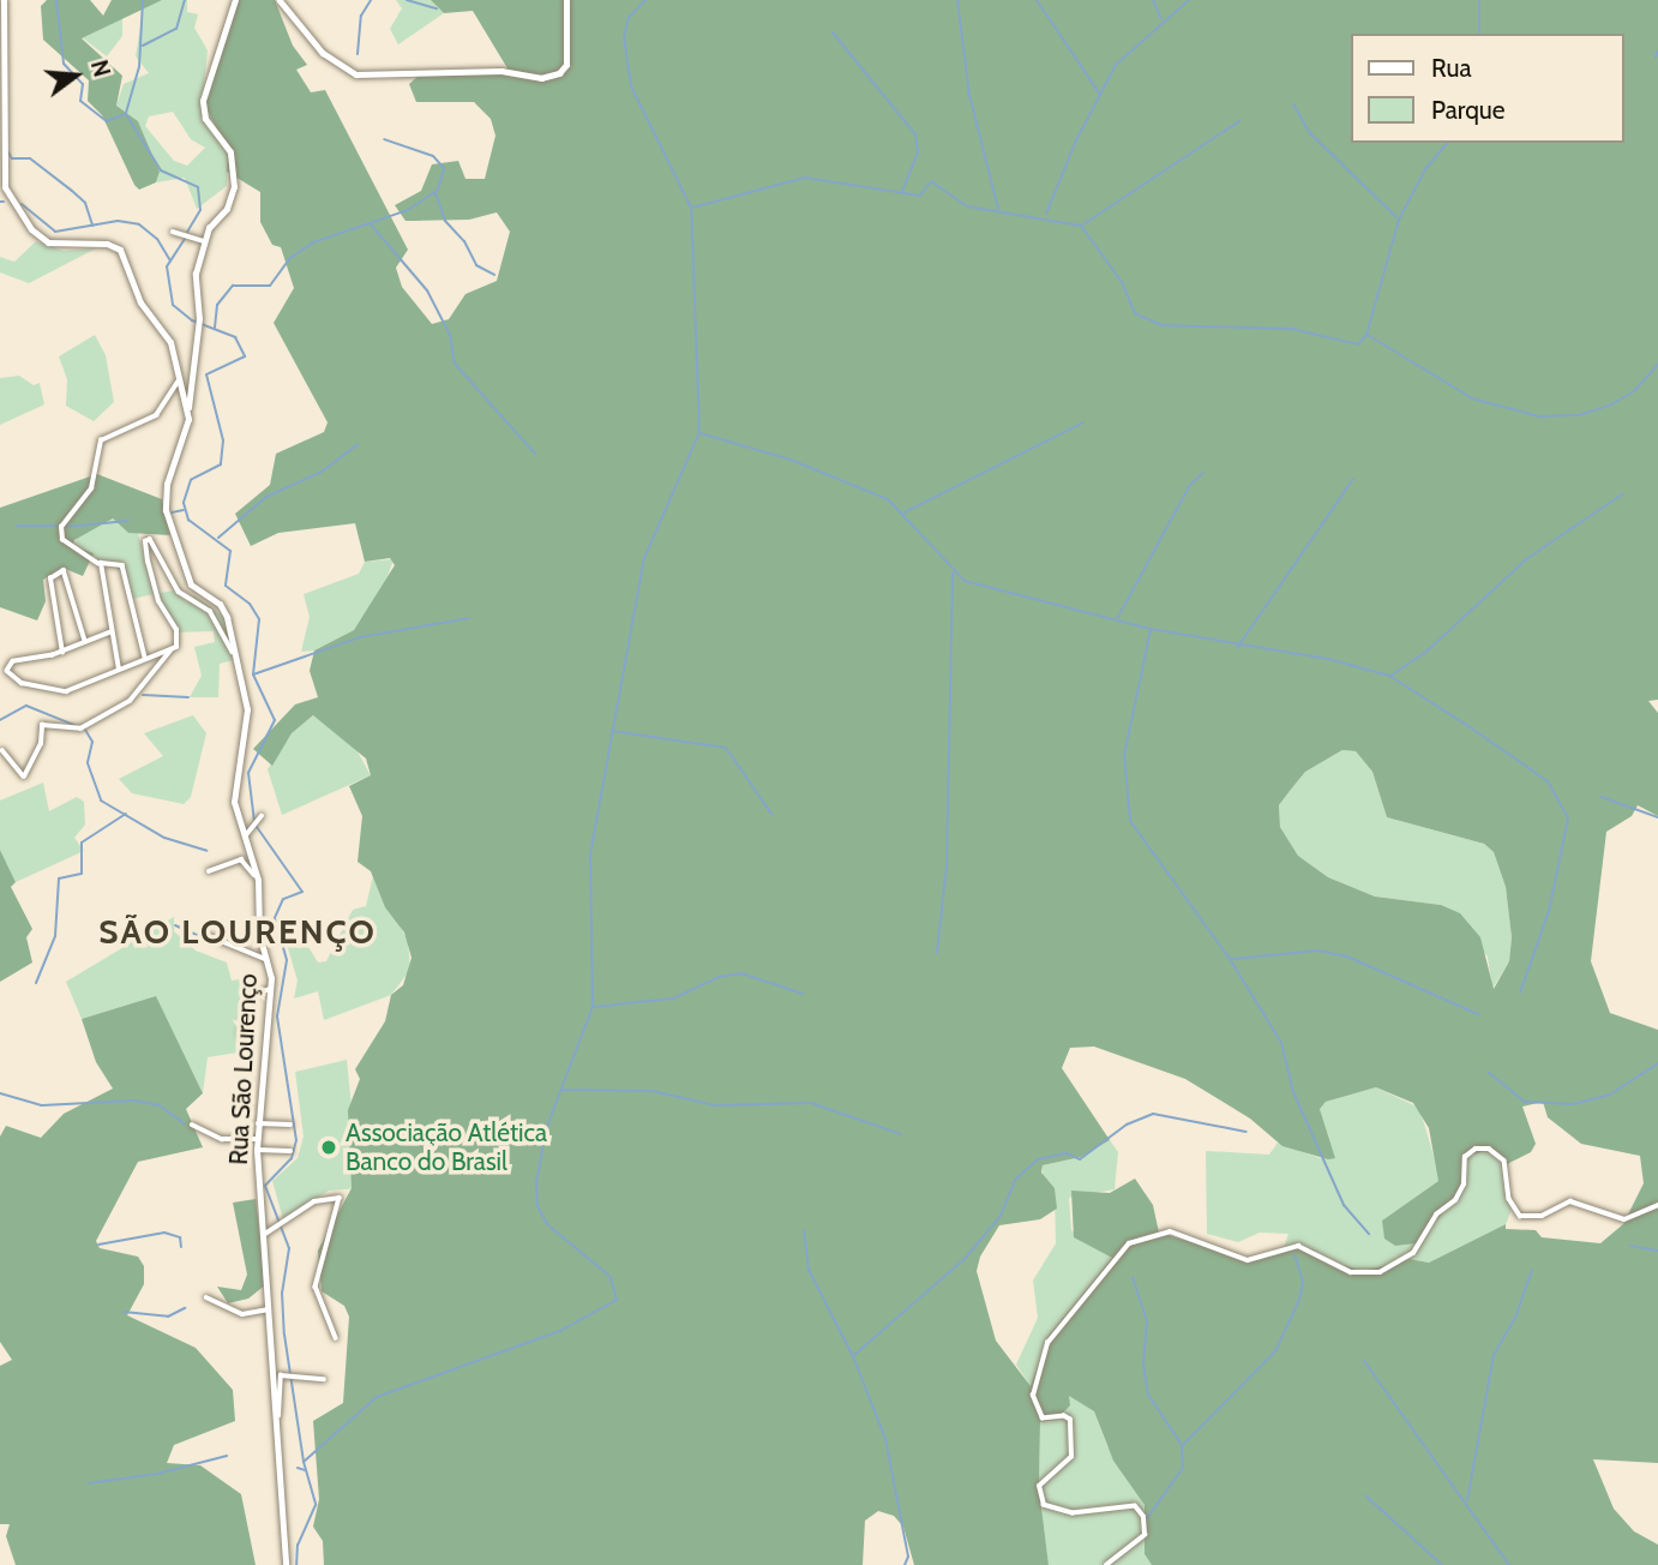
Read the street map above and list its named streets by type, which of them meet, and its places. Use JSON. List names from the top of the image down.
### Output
{
  "streets": {
    "main road": ["Rua São Lourenço"]
  },
  "districts": ["SÃO LOURENÇO"],
  "places": ["Associação Atlética Banco do Brasil"],
  "legend": ["Rua", "Parque"],
  "north": "right"
}
